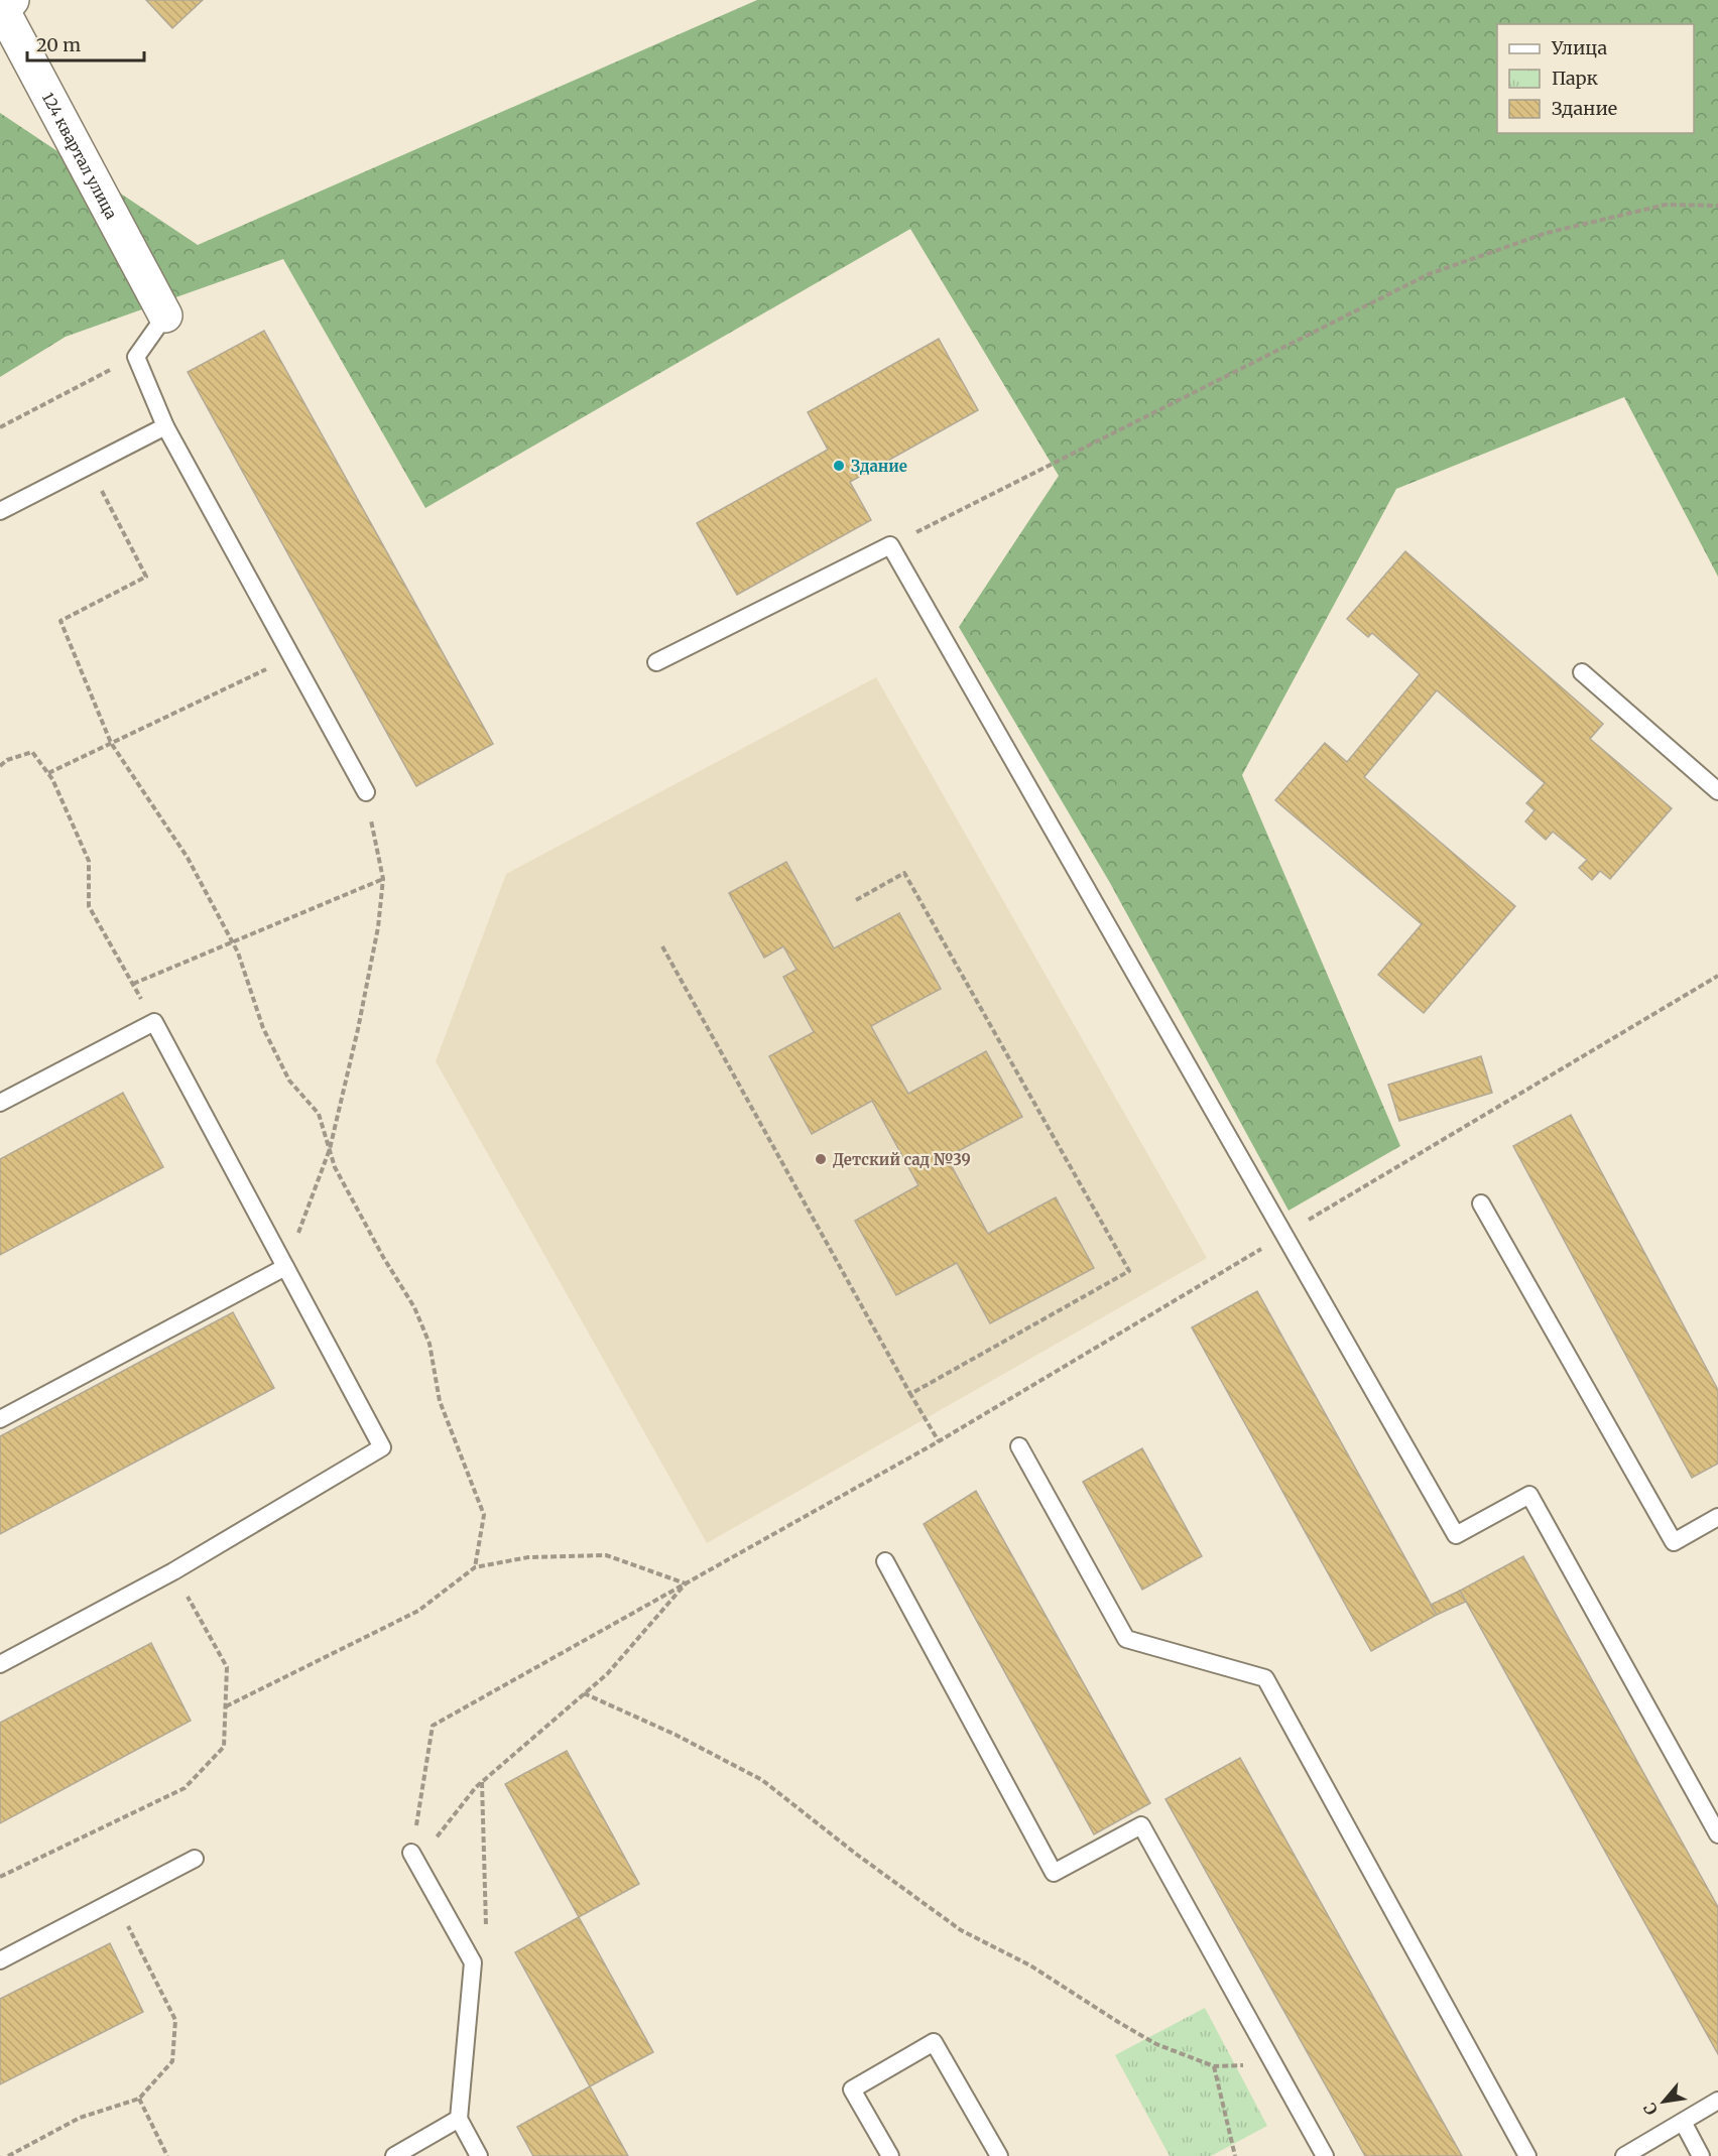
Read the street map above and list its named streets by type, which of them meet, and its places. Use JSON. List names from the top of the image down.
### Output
{
  "streets": {
    "street": ["124 квартал улица"]
  },
  "places": ["Здание", "Детский сад №39"],
  "legend": ["Улица", "Парк", "Здание"],
  "scale_bar": "20 m",
  "north": "bottom left"
}
